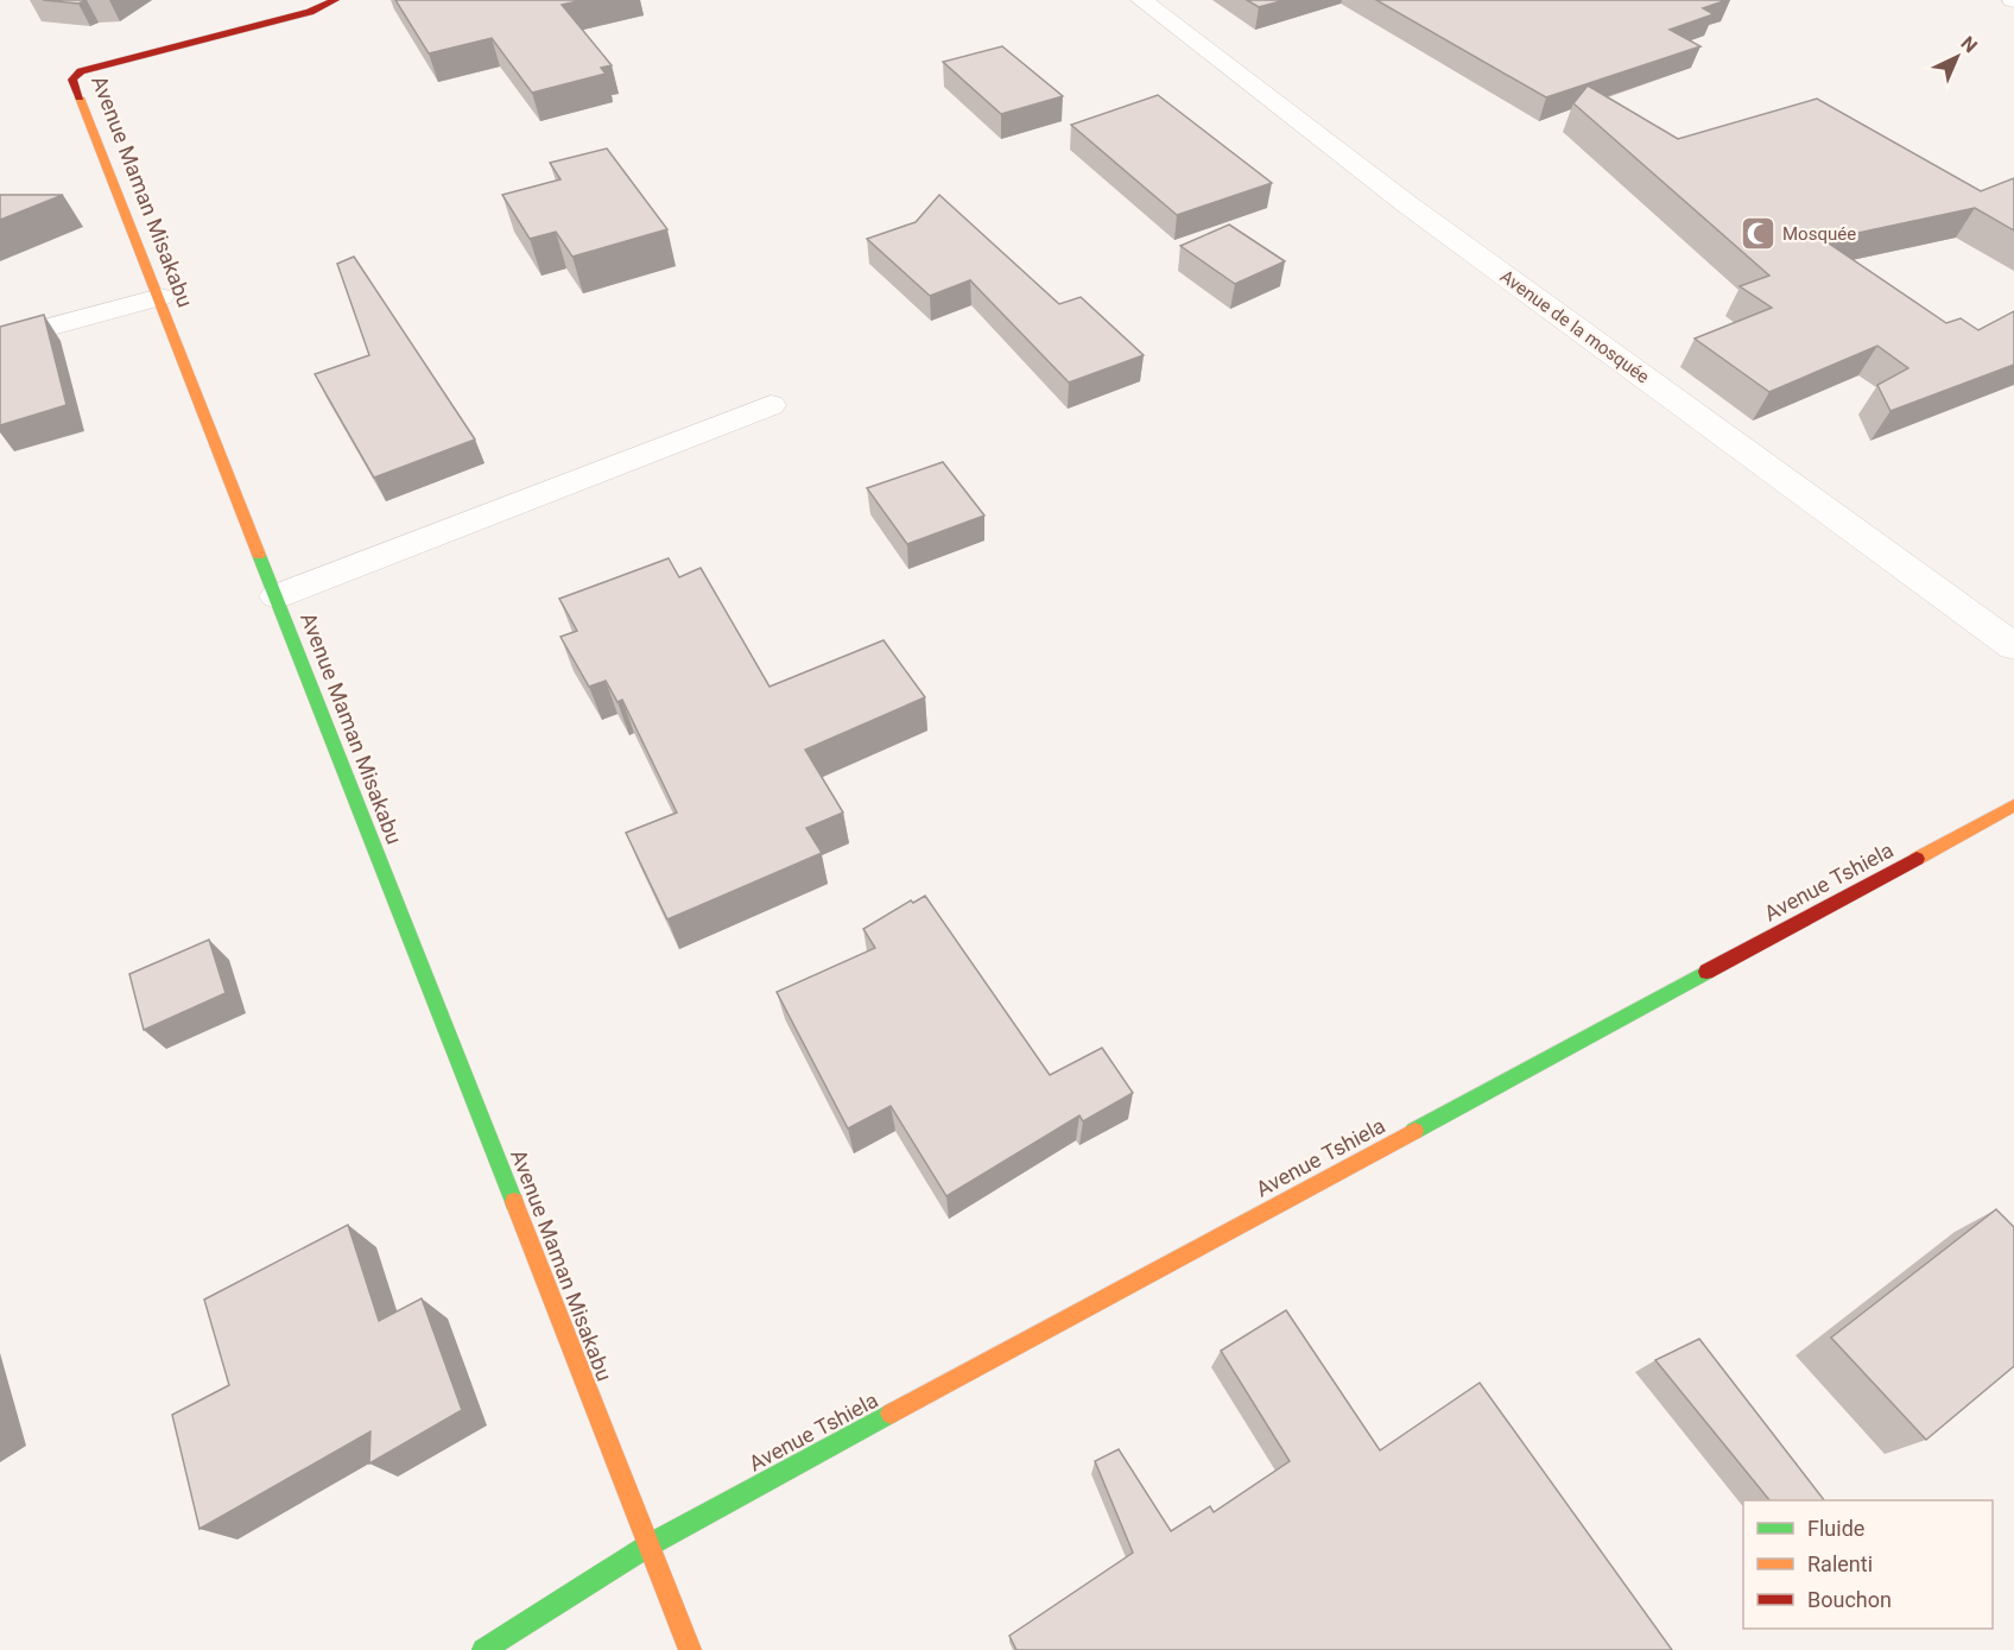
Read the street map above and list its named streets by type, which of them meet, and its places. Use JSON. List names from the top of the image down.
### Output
{
  "streets": {
    "street": ["Avenue Maman Misakabu", "Avenue de la mosquée", "Avenue Tshiela"]
  },
  "crossings": [
    ["Avenue Maman Misakabu", "Avenue Tshiela"]
  ],
  "places": {
    "mosque": ["Mosquée"]
  },
  "legend": ["Fluide", "Ralenti", "Bouchon"],
  "north": "top right"
}
